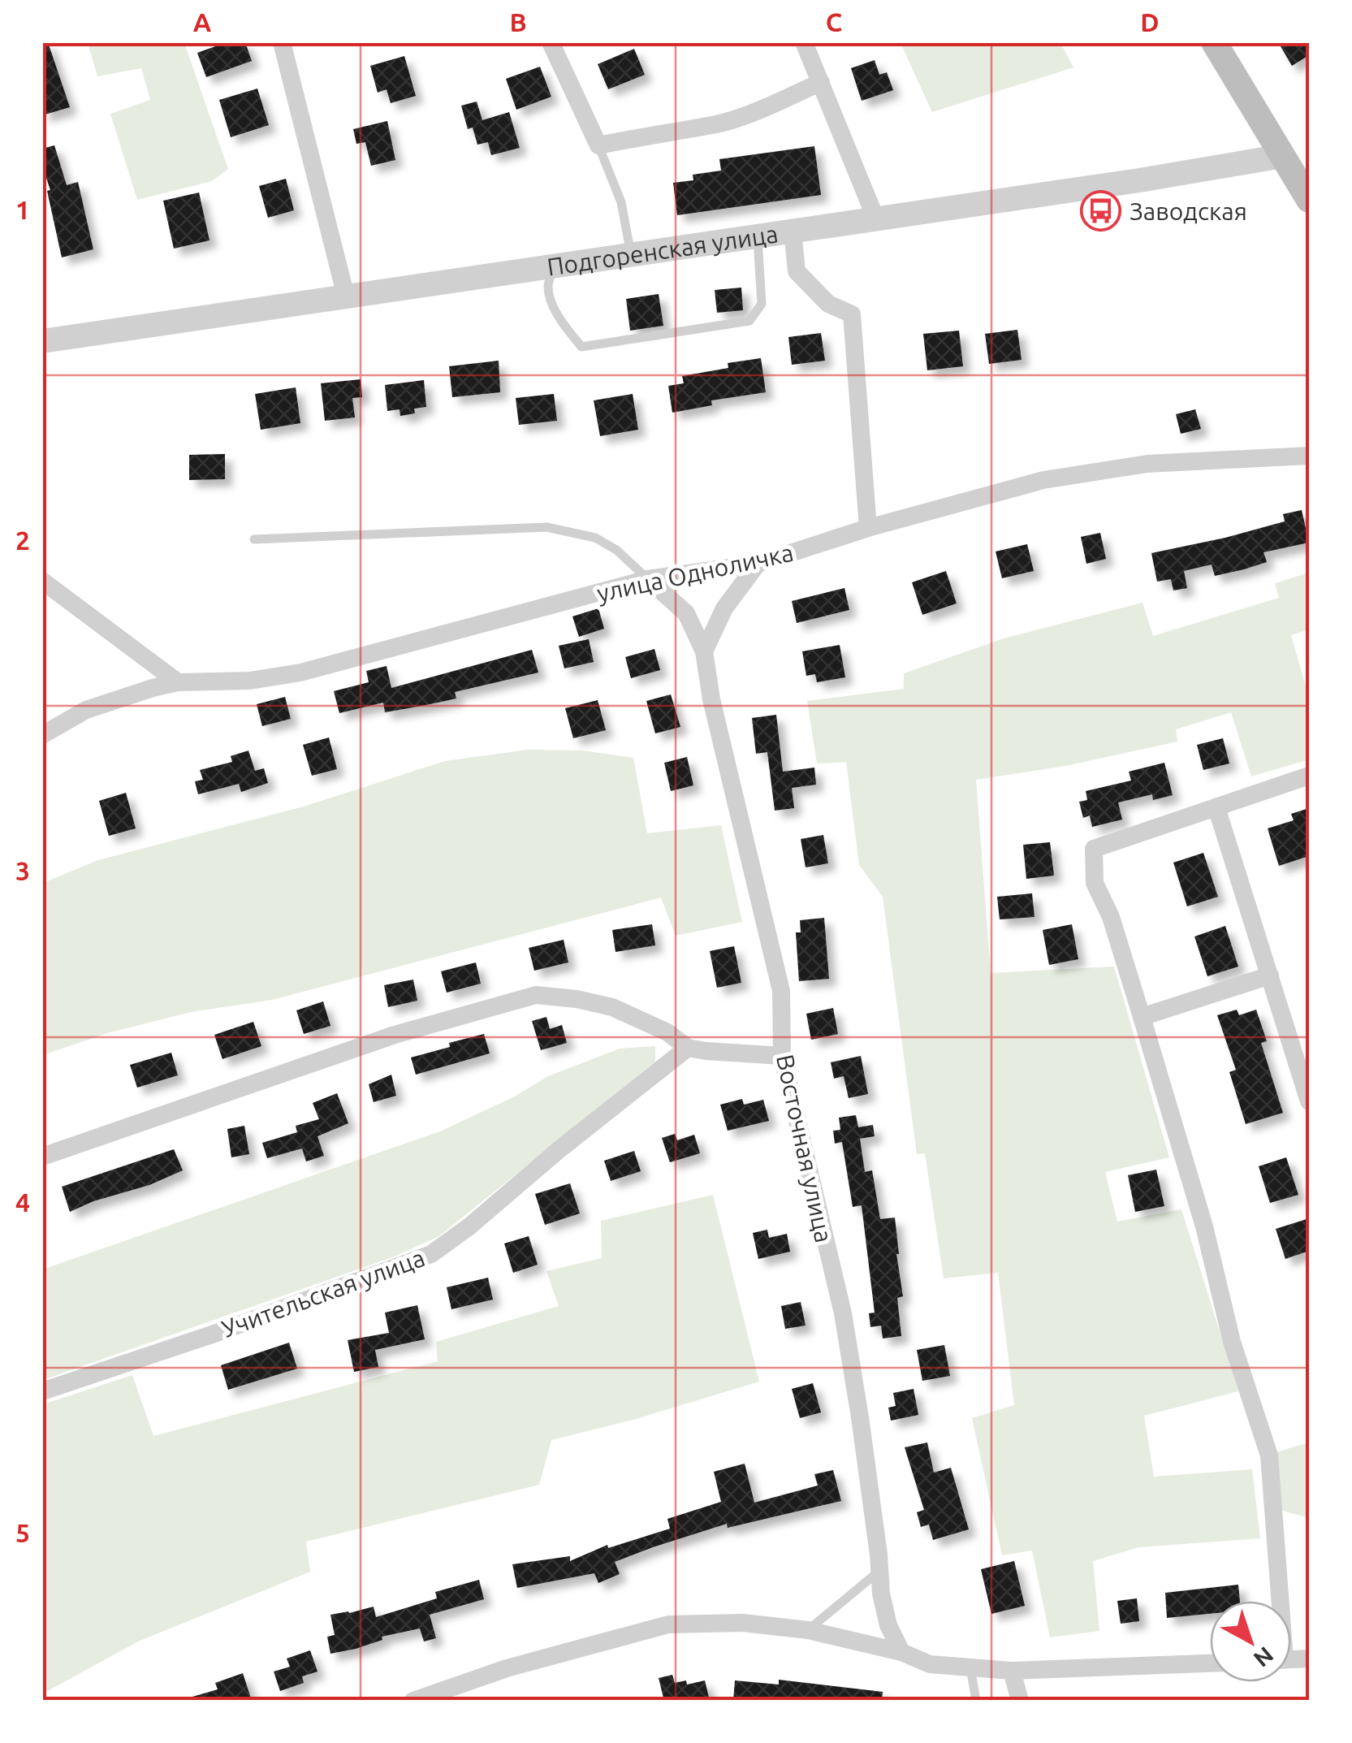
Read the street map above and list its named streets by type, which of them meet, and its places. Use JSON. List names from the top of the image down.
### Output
{
  "streets": {
    "street": [
      "Подгоренская улица",
      "улица Одноличка",
      "Восточная улица",
      "Учительская улица"
    ]
  },
  "crossings": [
    ["улица Одноличка", "Восточная улица"]
  ],
  "places": {
    "bus stop": ["Заводская"]
  },
  "north": "bottom right",
  "grid": {
    "columns": [
      "A",
      "B",
      "C",
      "D"
    ],
    "rows": [
      "1",
      "2",
      "3",
      "4",
      "5"
    ]
  }
}
